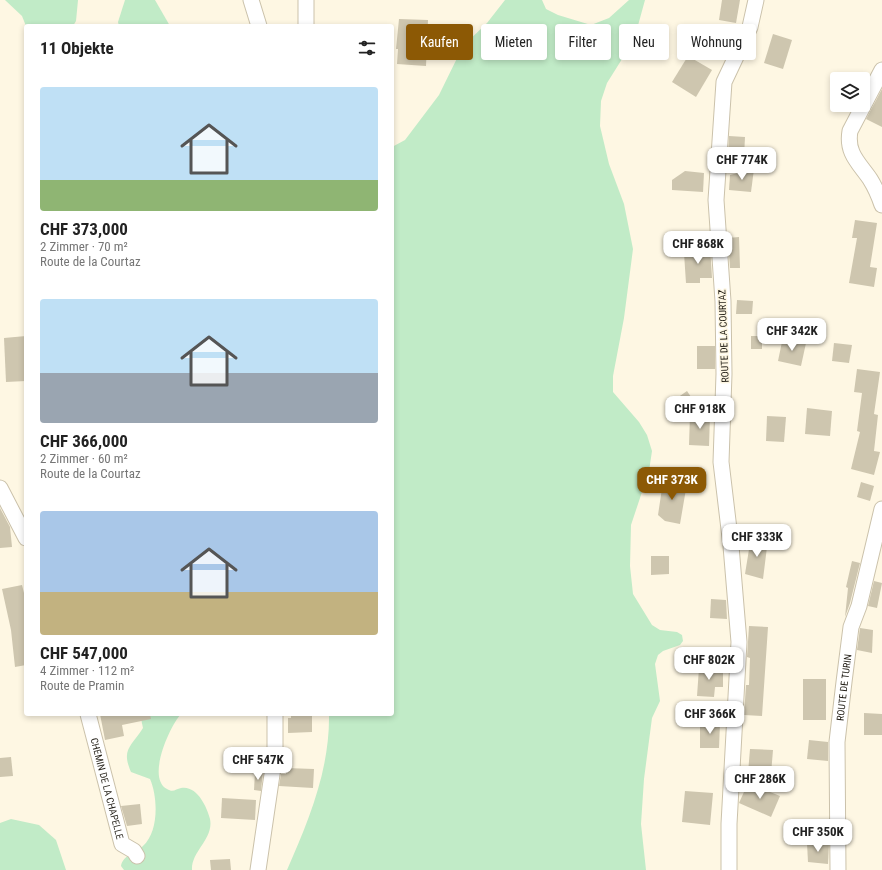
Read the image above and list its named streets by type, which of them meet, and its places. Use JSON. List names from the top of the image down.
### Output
{
  "streets": {
    "street": ["ROUTE DE LA COURTAZ", "ROUTE DE TURIN", "CHEMIN DE LA CHAPELLE"]
  },
  "page": {
    "chip": [
      "Kaufen",
      "Mieten",
      "Filter",
      "Neu",
      "Wohnung"
    ],
    "heading": "11 Objekte",
    "list": [
      {
        "name": "CHF 373,000",
        "note": "2 Zimmer · 70 m² · Route de la Courtaz"
      },
      {
        "name": "CHF 366,000",
        "note": "2 Zimmer · 60 m² · Route de la Courtaz"
      },
      {
        "name": "CHF 547,000",
        "note": "4 Zimmer · 112 m² · Route de Pramin"
      }
    ],
    "price": [
      "CHF 774K",
      "CHF 868K",
      "CHF 342K",
      "CHF 918K",
      "CHF 373K",
      "CHF 333K",
      "CHF 802K",
      "CHF 366K",
      "CHF 547K",
      "CHF 286K",
      "CHF 350K"
    ]
  }
}
